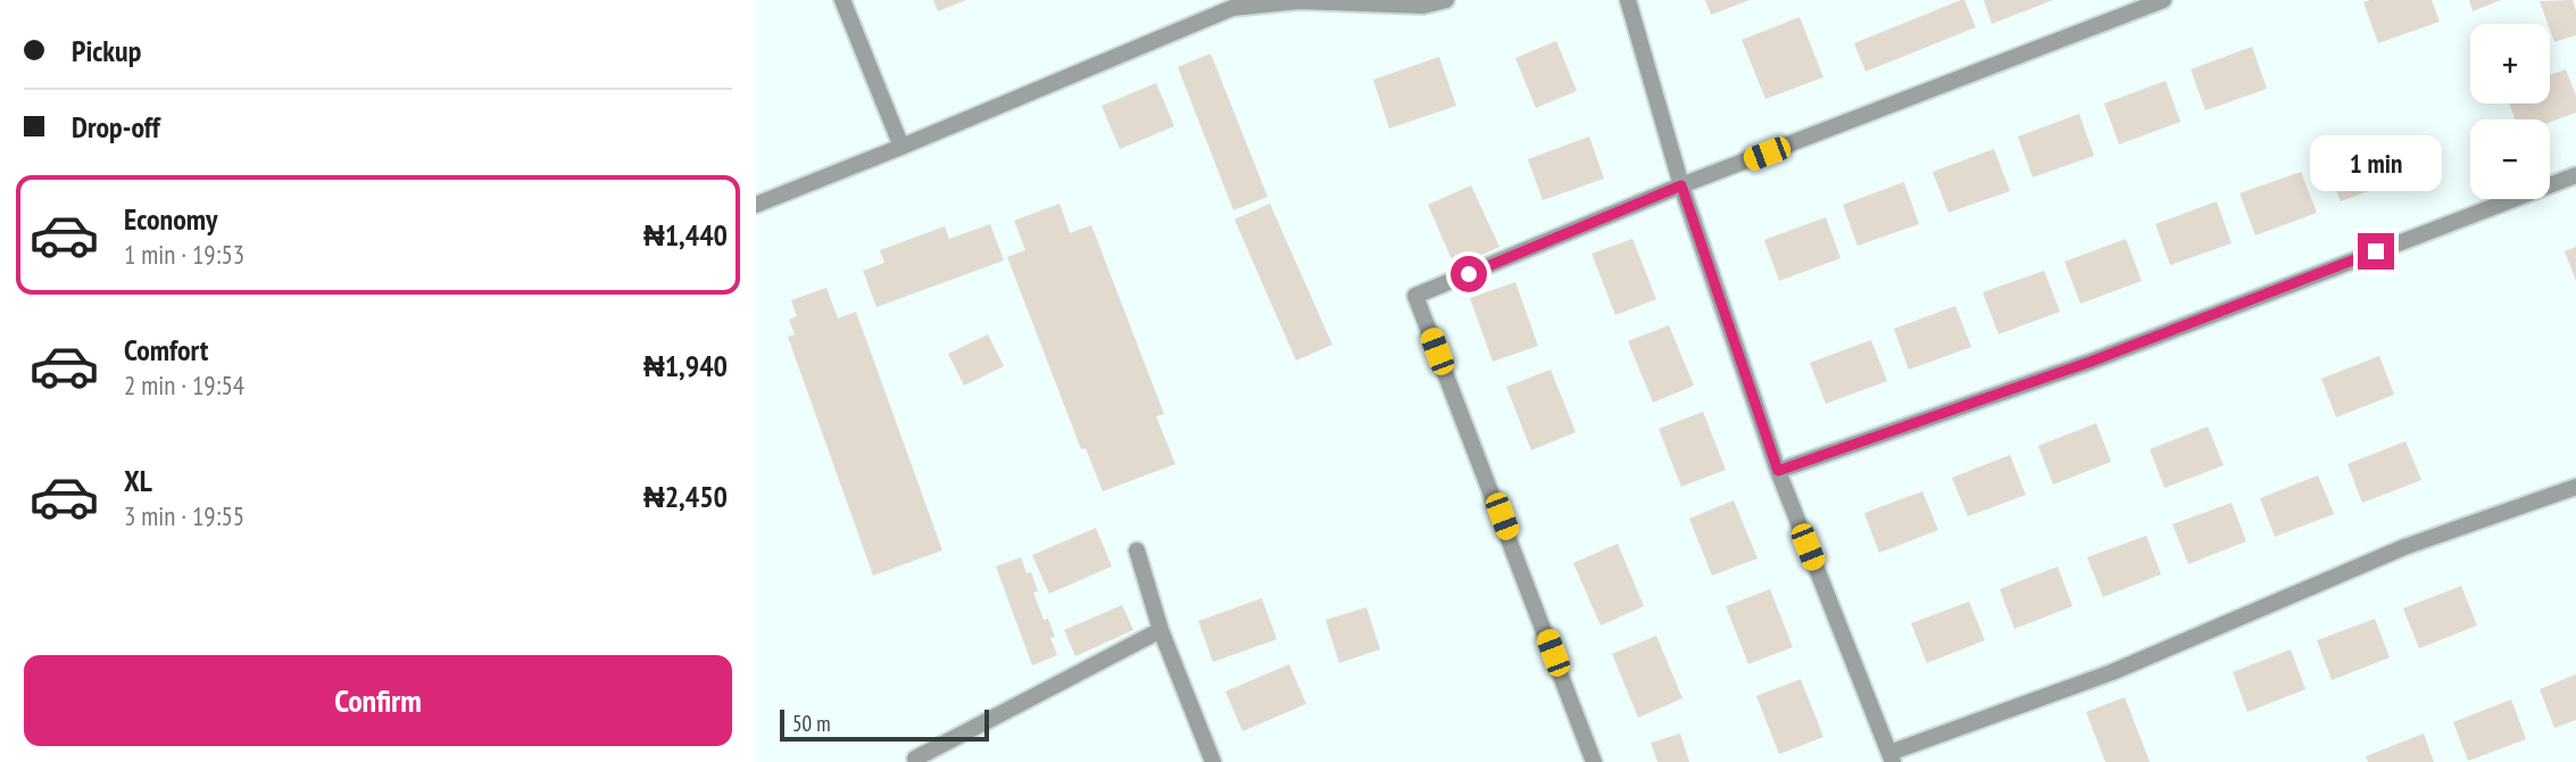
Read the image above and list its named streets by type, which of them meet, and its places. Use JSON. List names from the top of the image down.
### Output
{
  "scale_bar": "50 m",
  "page": {
    "banner": ["Pickup", "Drop-off"],
    "map_buttons": ["+", "−"],
    "bubble": "1 min",
    "list": [
      {
        "name": "Economy",
        "note": "1 min · 19:53",
        "value": "₦1,440"
      },
      {
        "name": "Comfort",
        "note": "2 min · 19:54",
        "value": "₦1,940"
      },
      {
        "name": "XL",
        "note": "3 min · 19:55",
        "value": "₦2,450"
      }
    ],
    "buttons": "Confirm",
    "scale": "50 m"
  }
}
